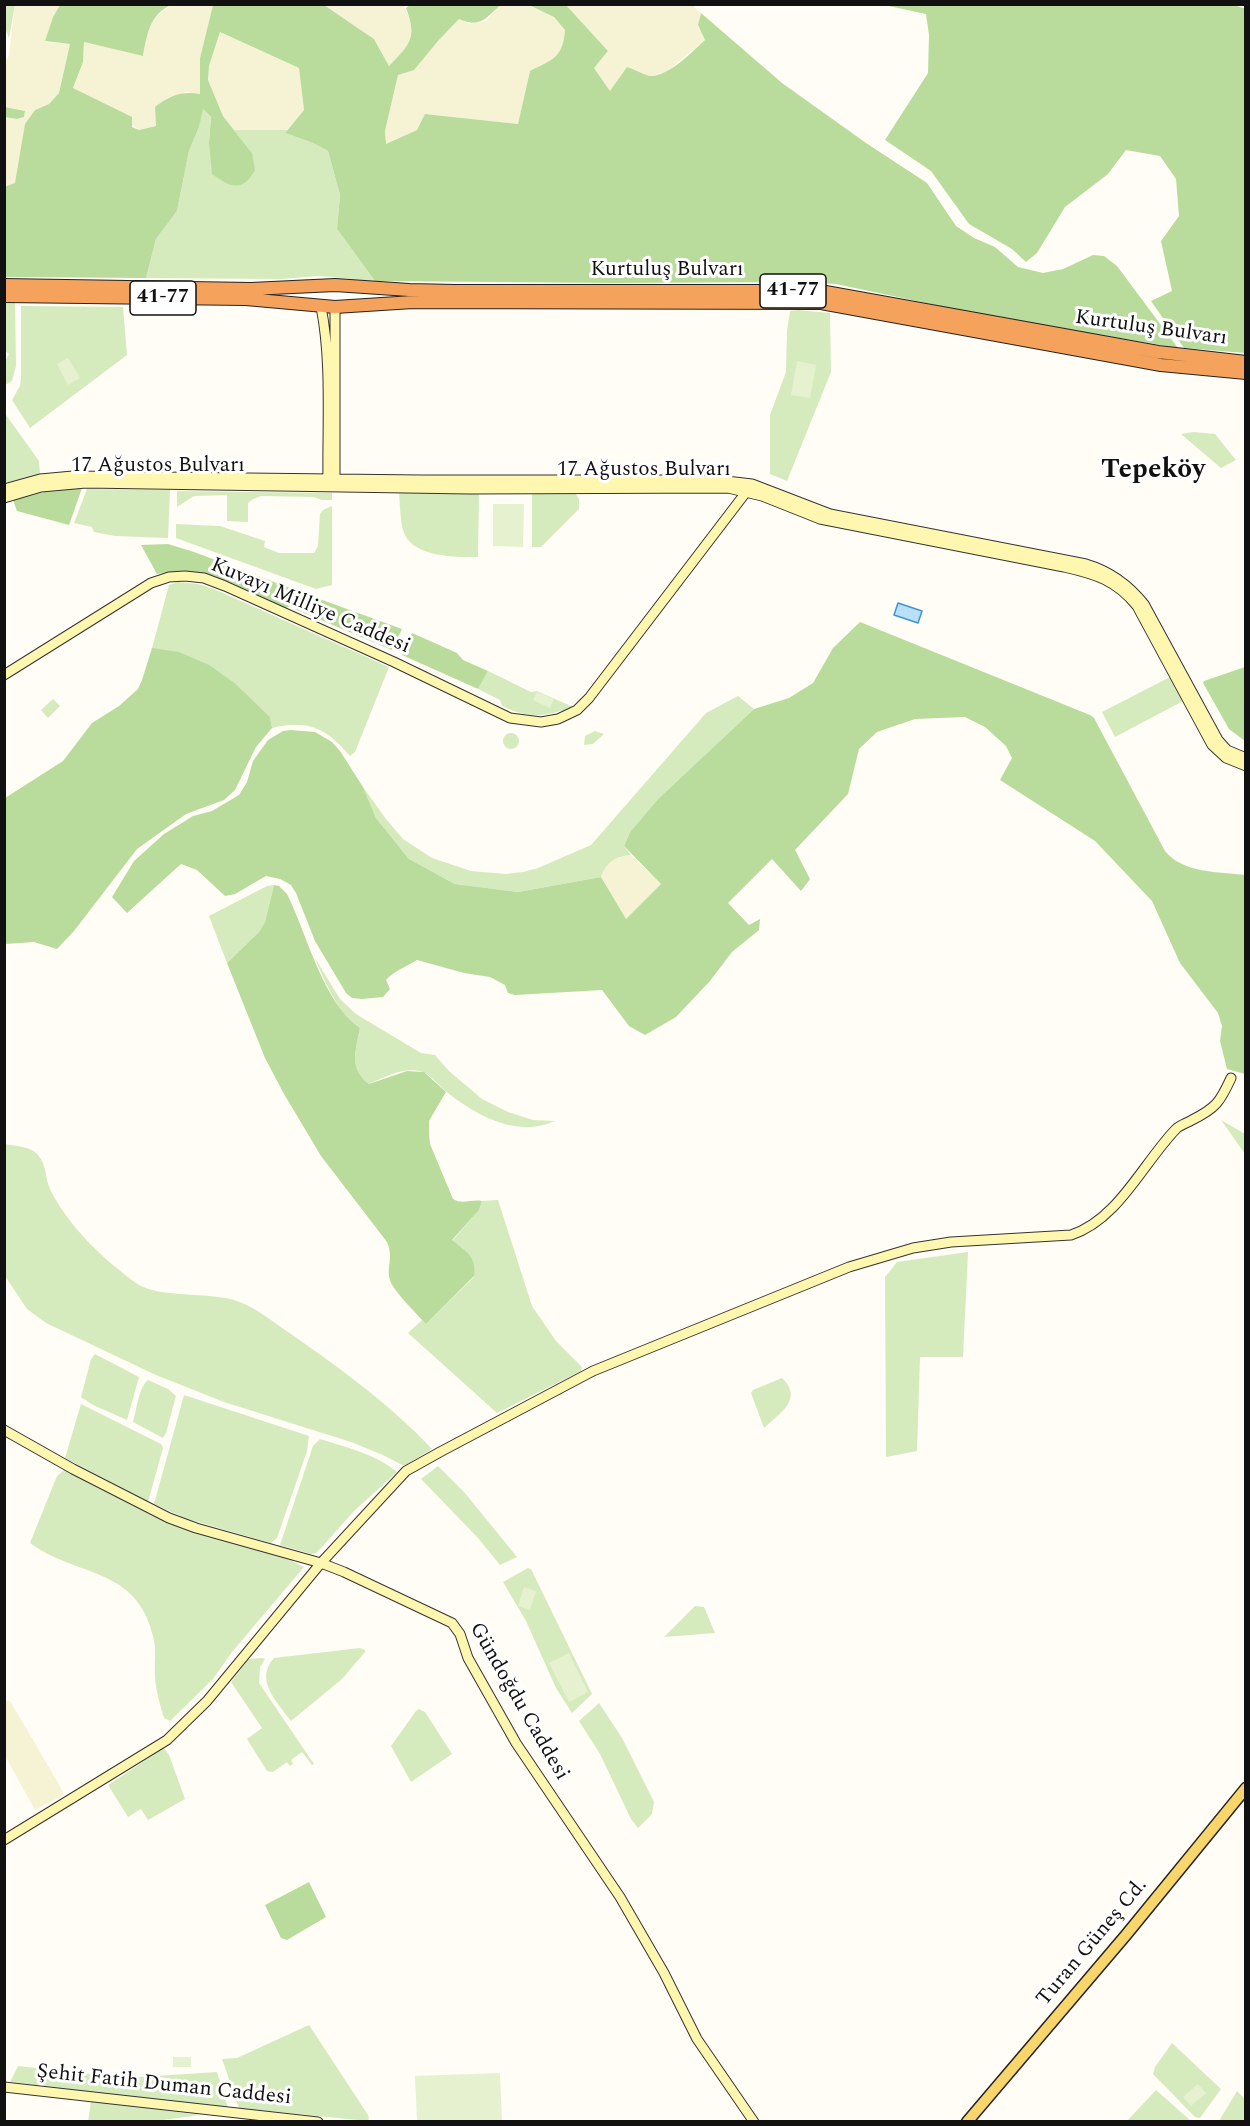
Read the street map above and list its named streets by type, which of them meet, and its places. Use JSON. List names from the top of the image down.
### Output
{
  "streets": {
    "highway": ["Kurtuluş Bulvarı", "41-77"],
    "main road": ["Turan Güneş Cd."],
    "street": [
      "17 Ağustos Bulvarı",
      "Kuvayı Milliye Caddesi",
      "Gündoğdu Caddesi",
      "Şehit Fatih Duman Caddesi"
    ]
  },
  "crossings": [
    ["Kurtuluş Bulvarı", "41-77"],
    ["17 Ağustos Bulvarı", "Kuvayı Milliye Caddesi"]
  ],
  "districts": ["Tepeköy"]
}
